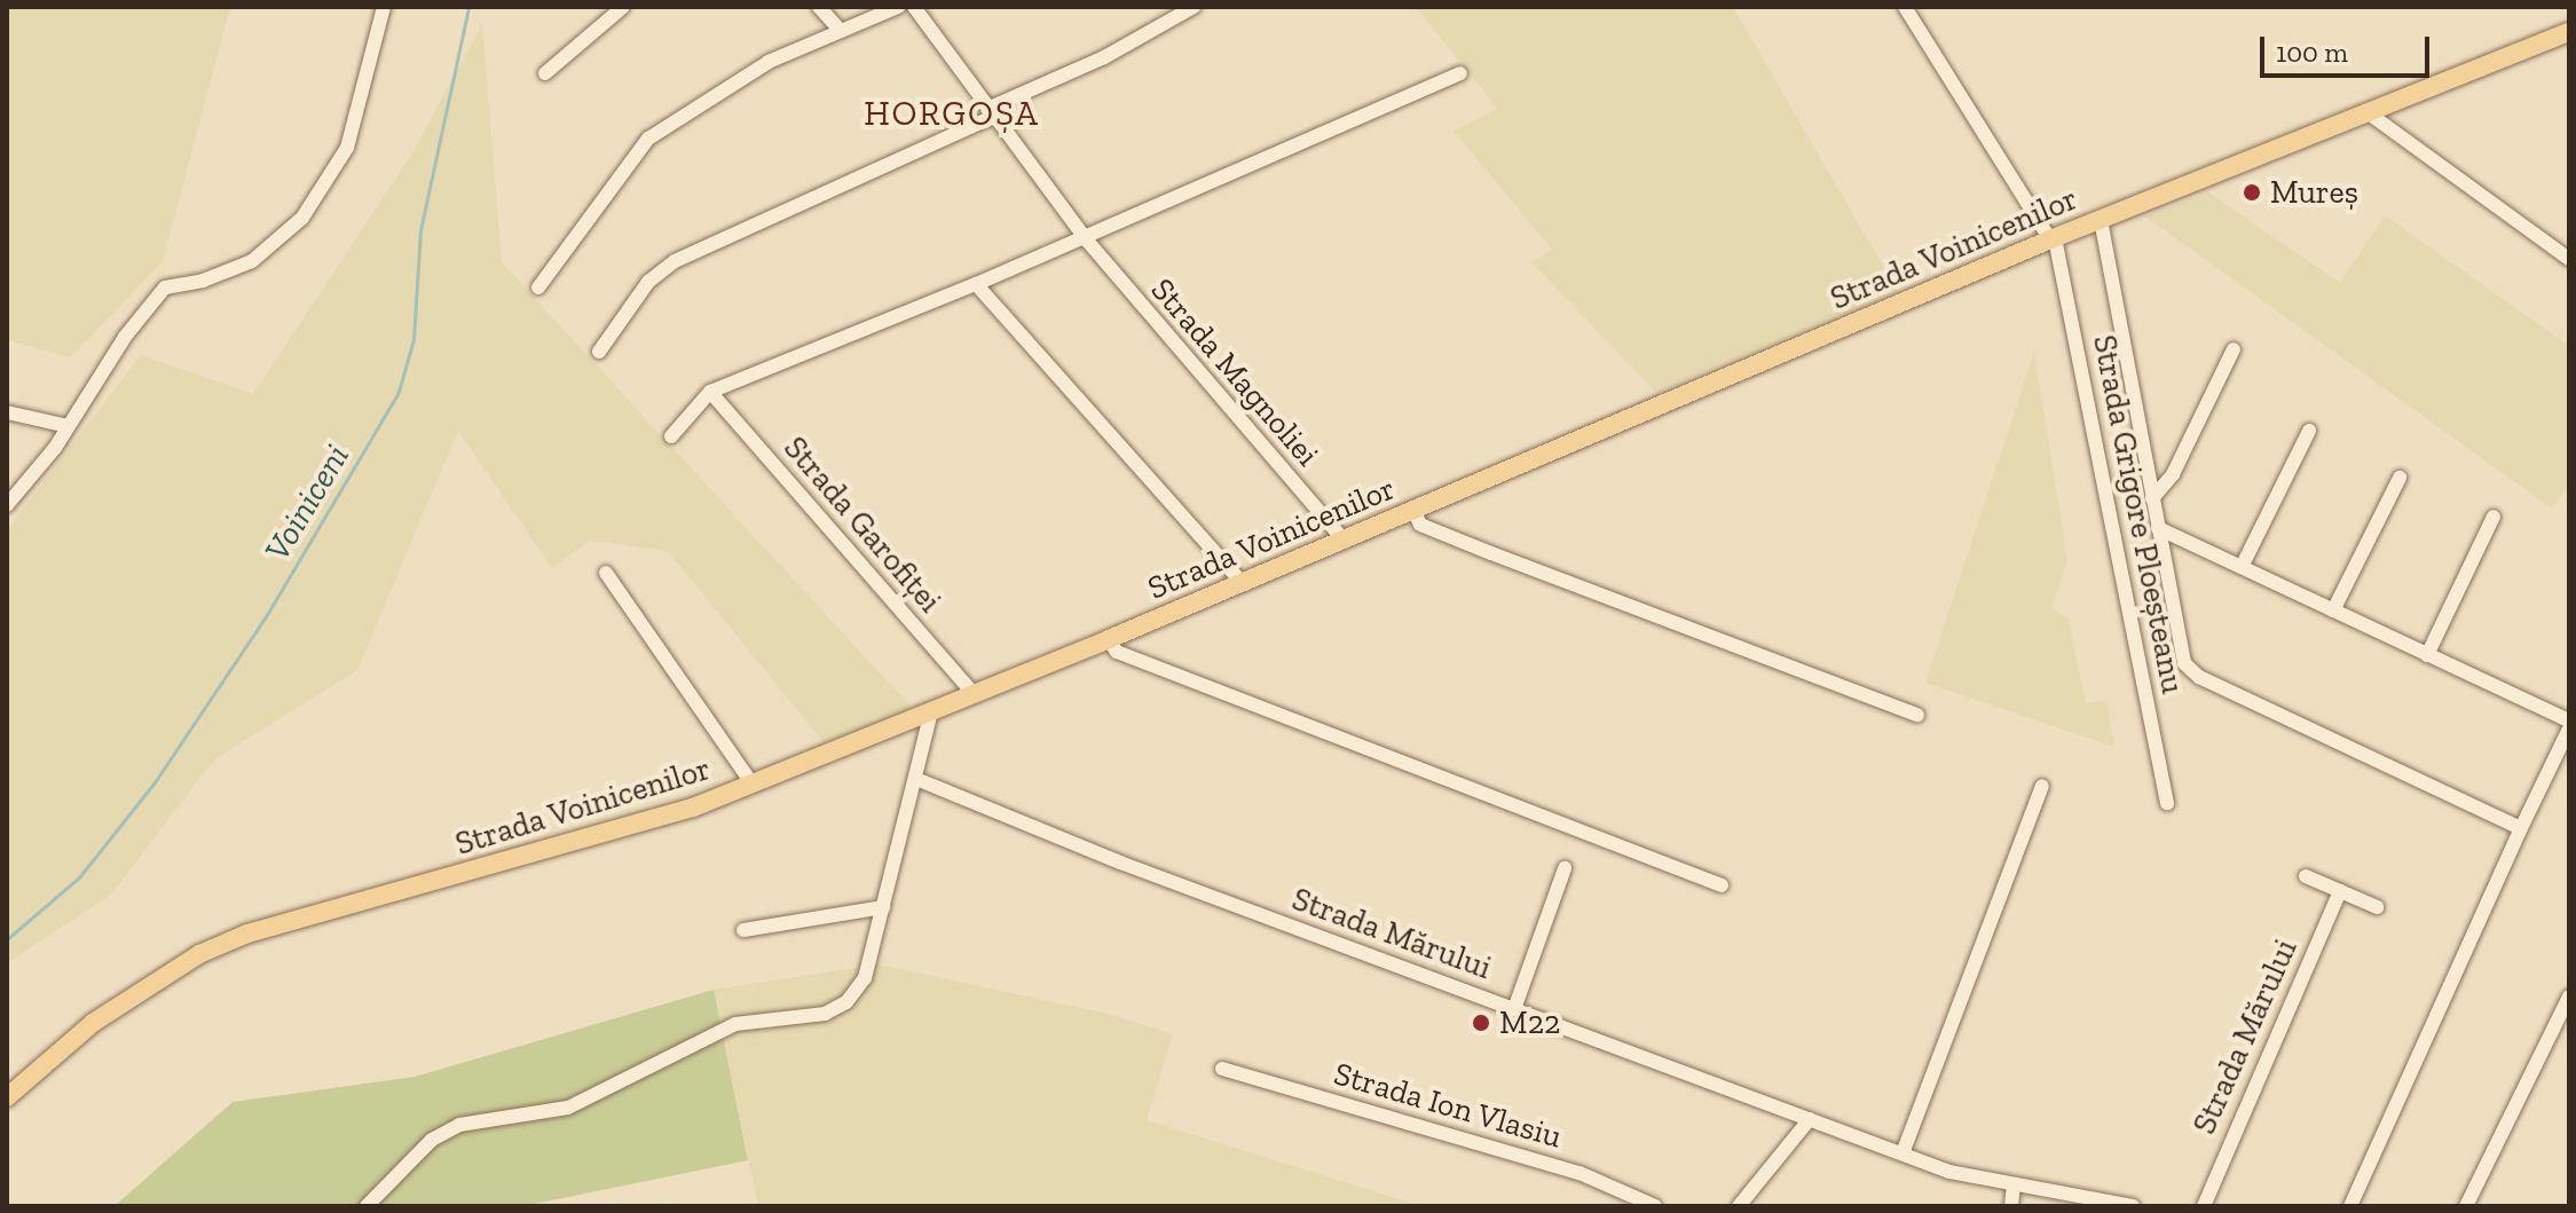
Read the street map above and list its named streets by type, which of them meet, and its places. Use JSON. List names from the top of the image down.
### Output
{
  "streets": {
    "main road": ["Strada Voinicenilor"],
    "street": [
      "Strada Magnoliei",
      "Strada Grigore Ploeșteanu",
      "Strada Garofiței",
      "Strada Mărului",
      "Strada Ion Vlasiu"
    ]
  },
  "crossings": [
    ["Strada Voinicenilor", "Strada Magnoliei"],
    ["Strada Voinicenilor", "Strada Grigore Ploeșteanu"],
    ["Strada Voinicenilor", "Strada Garofiței"]
  ],
  "districts": ["HORGOȘA"],
  "water": ["Voiniceni"],
  "places": ["Mureș", "M22"],
  "scale_bar": "100 m"
}
